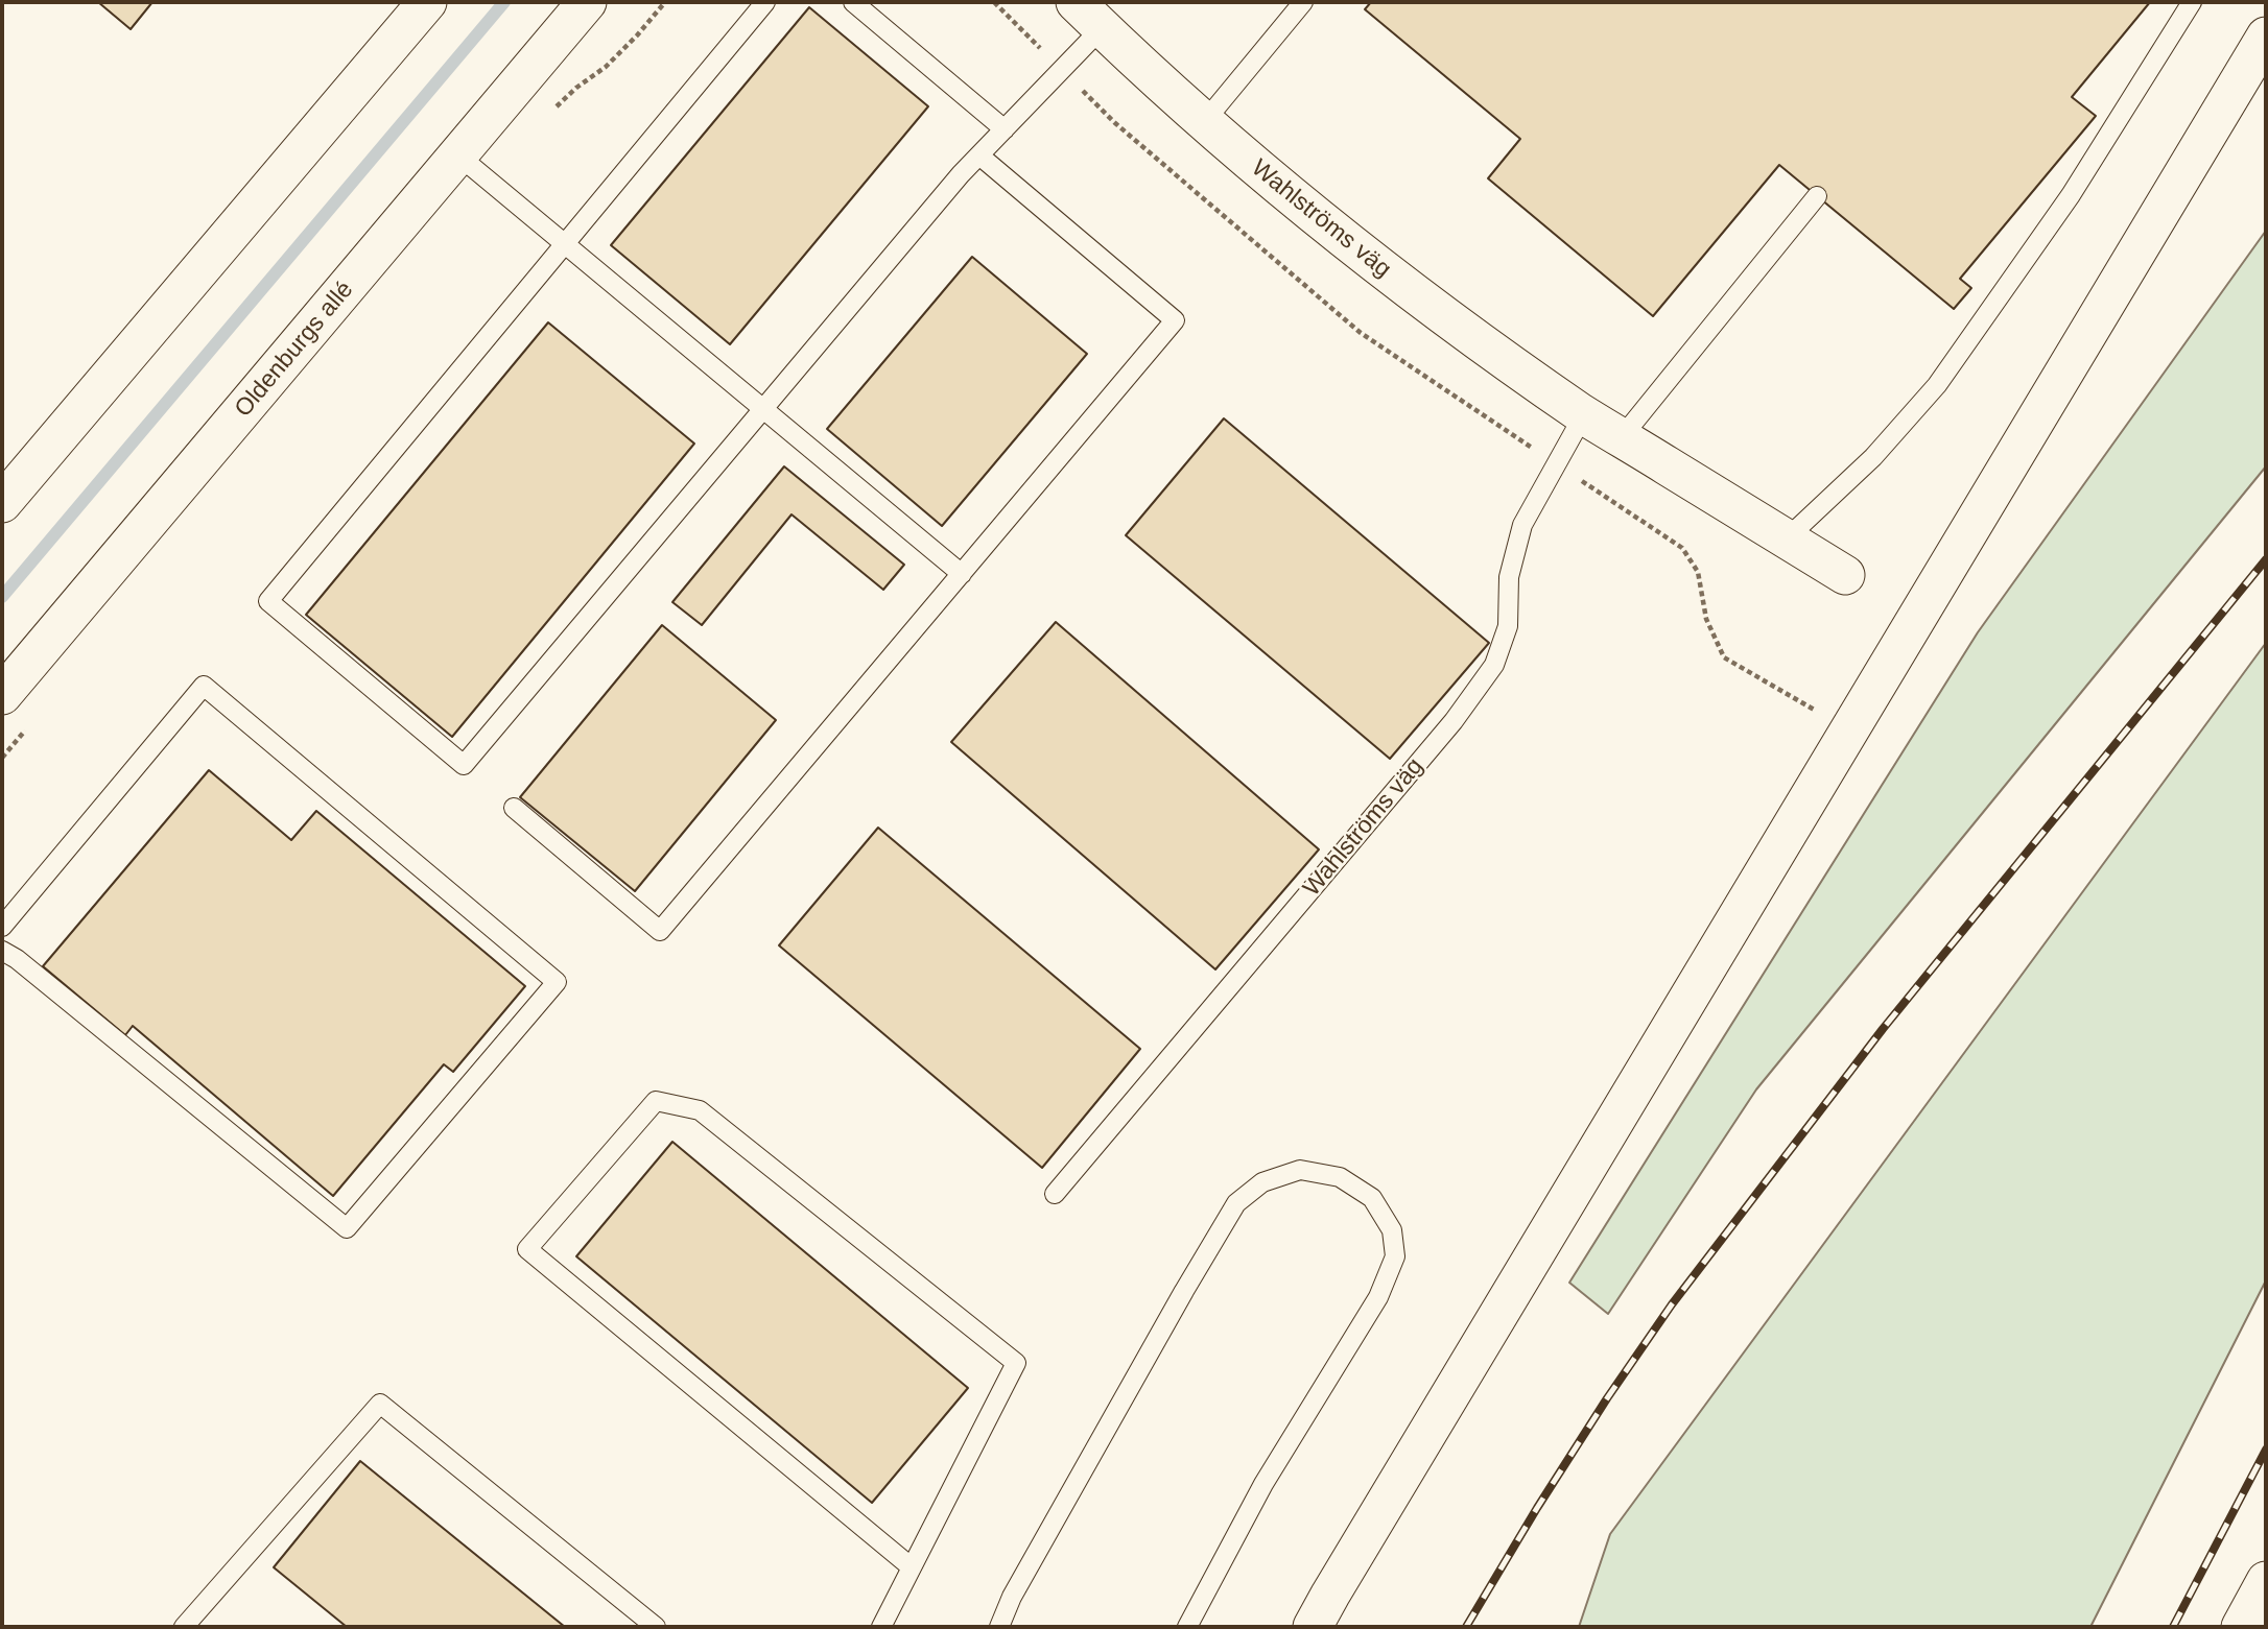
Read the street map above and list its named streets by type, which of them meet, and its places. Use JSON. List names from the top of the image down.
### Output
{
  "streets": {
    "street": ["Wahlströms väg", "Oldenburgs allé"]
  }
}
